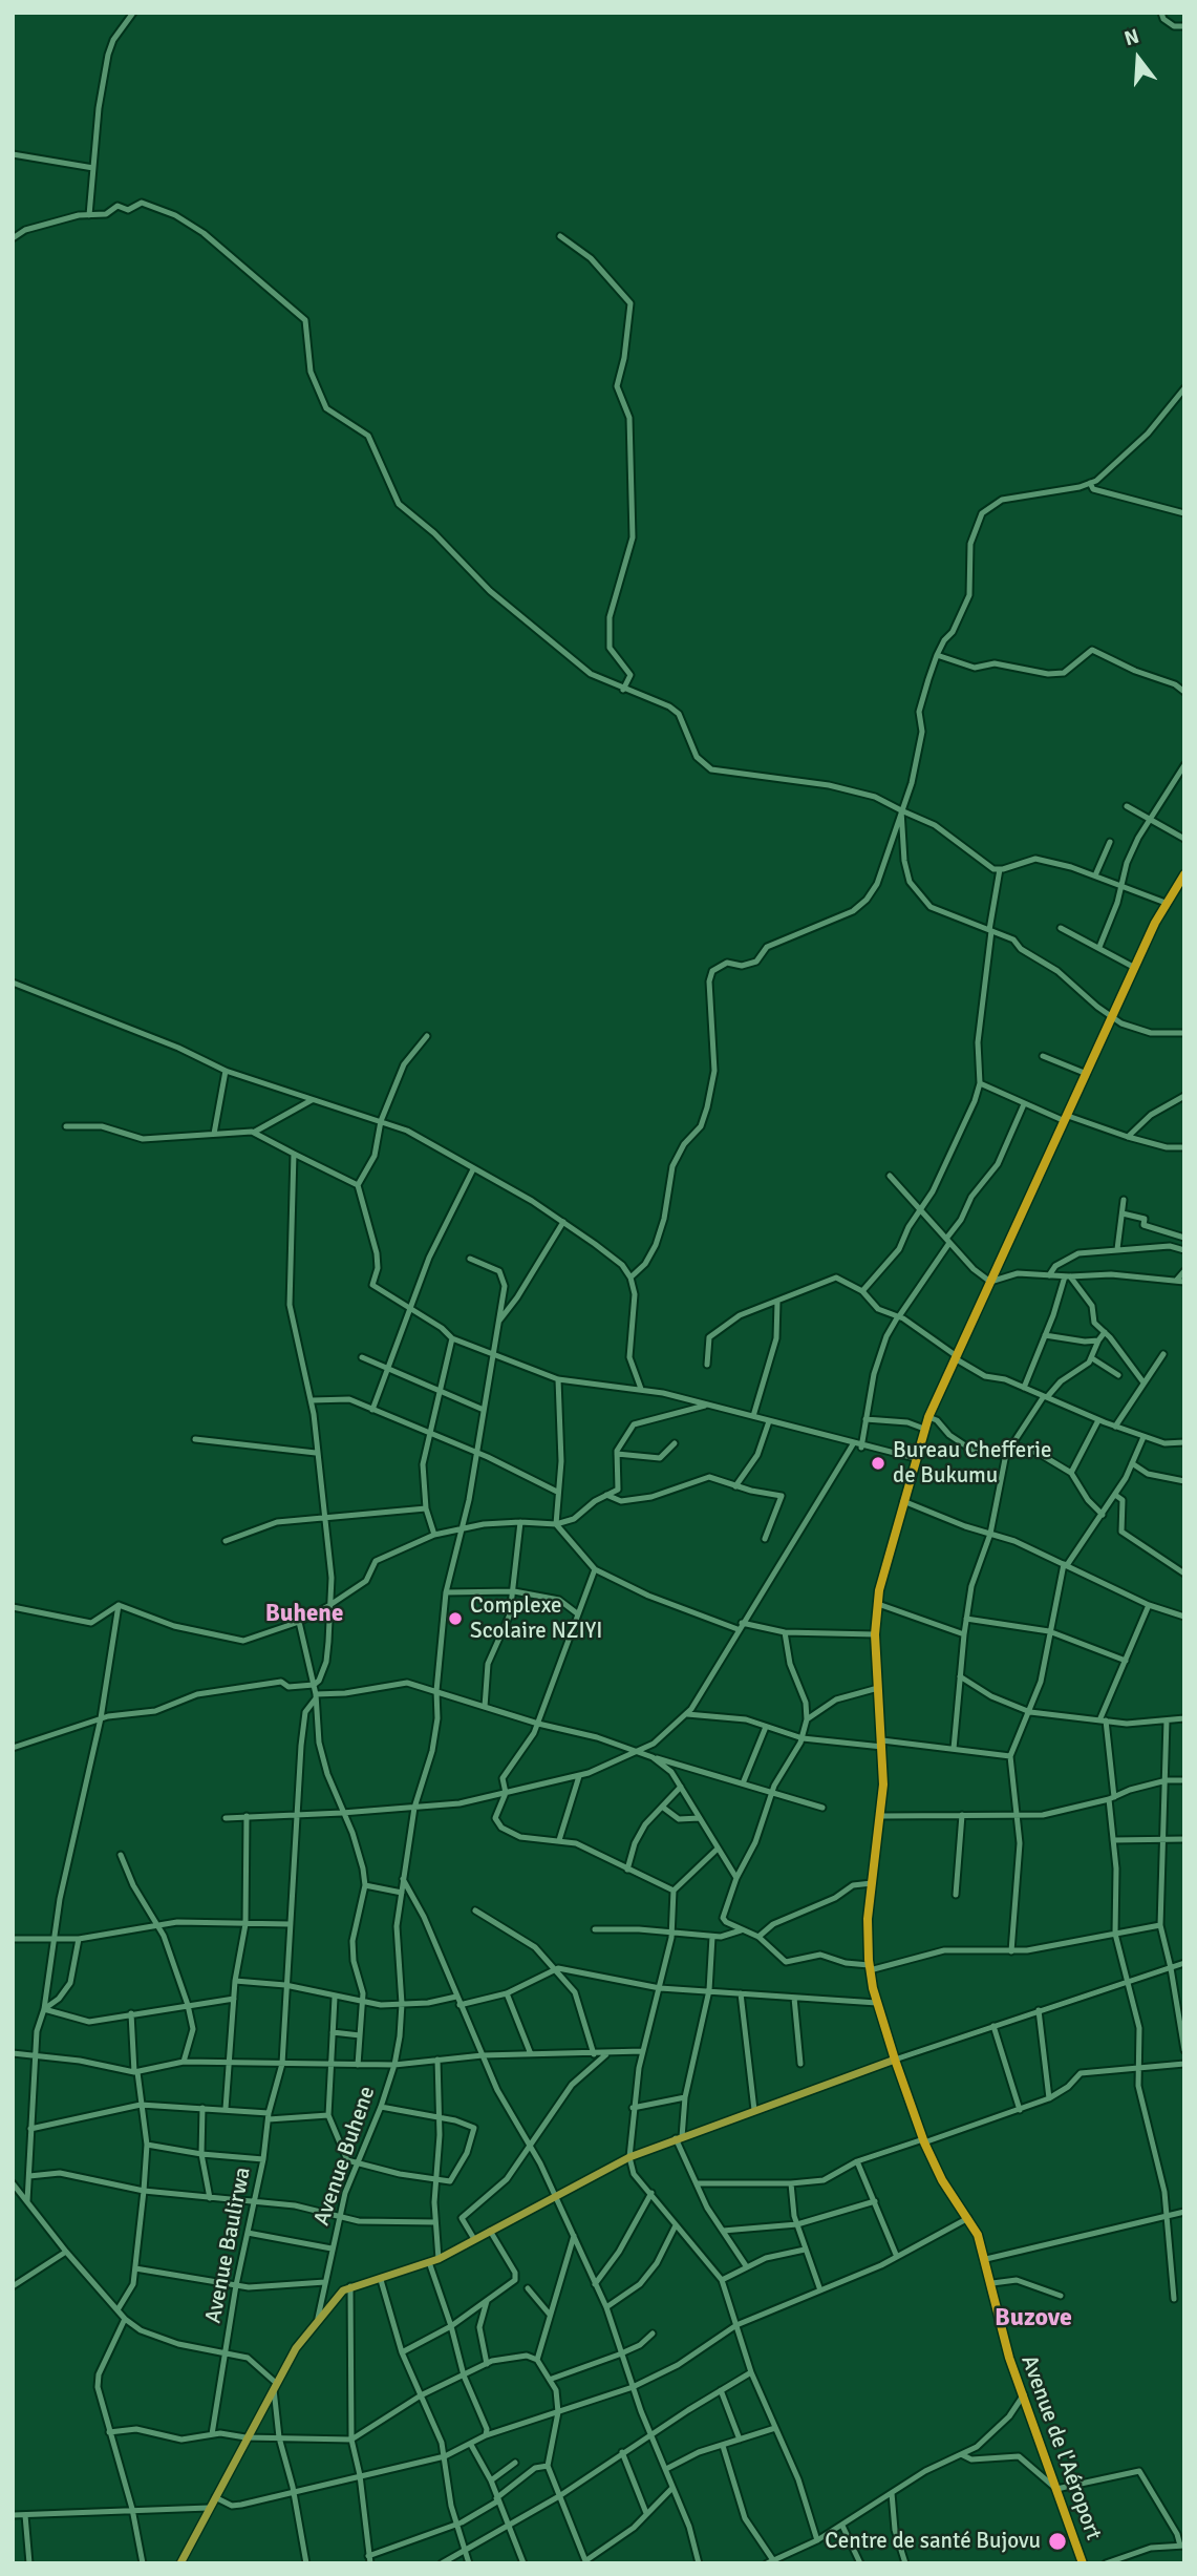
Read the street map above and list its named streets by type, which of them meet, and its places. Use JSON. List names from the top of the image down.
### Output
{
  "streets": {
    "highway": ["Avenue de l'Aéroport"],
    "street": ["Avenue Buhene", "Avenue Baulirwa"]
  },
  "districts": ["Buhene", "Buzove"],
  "places": ["Bureau Chefferie de Bukumu", "Complexe Scolaire NZIYI", "Centre de santé Bujovu"],
  "north": "top"
}
